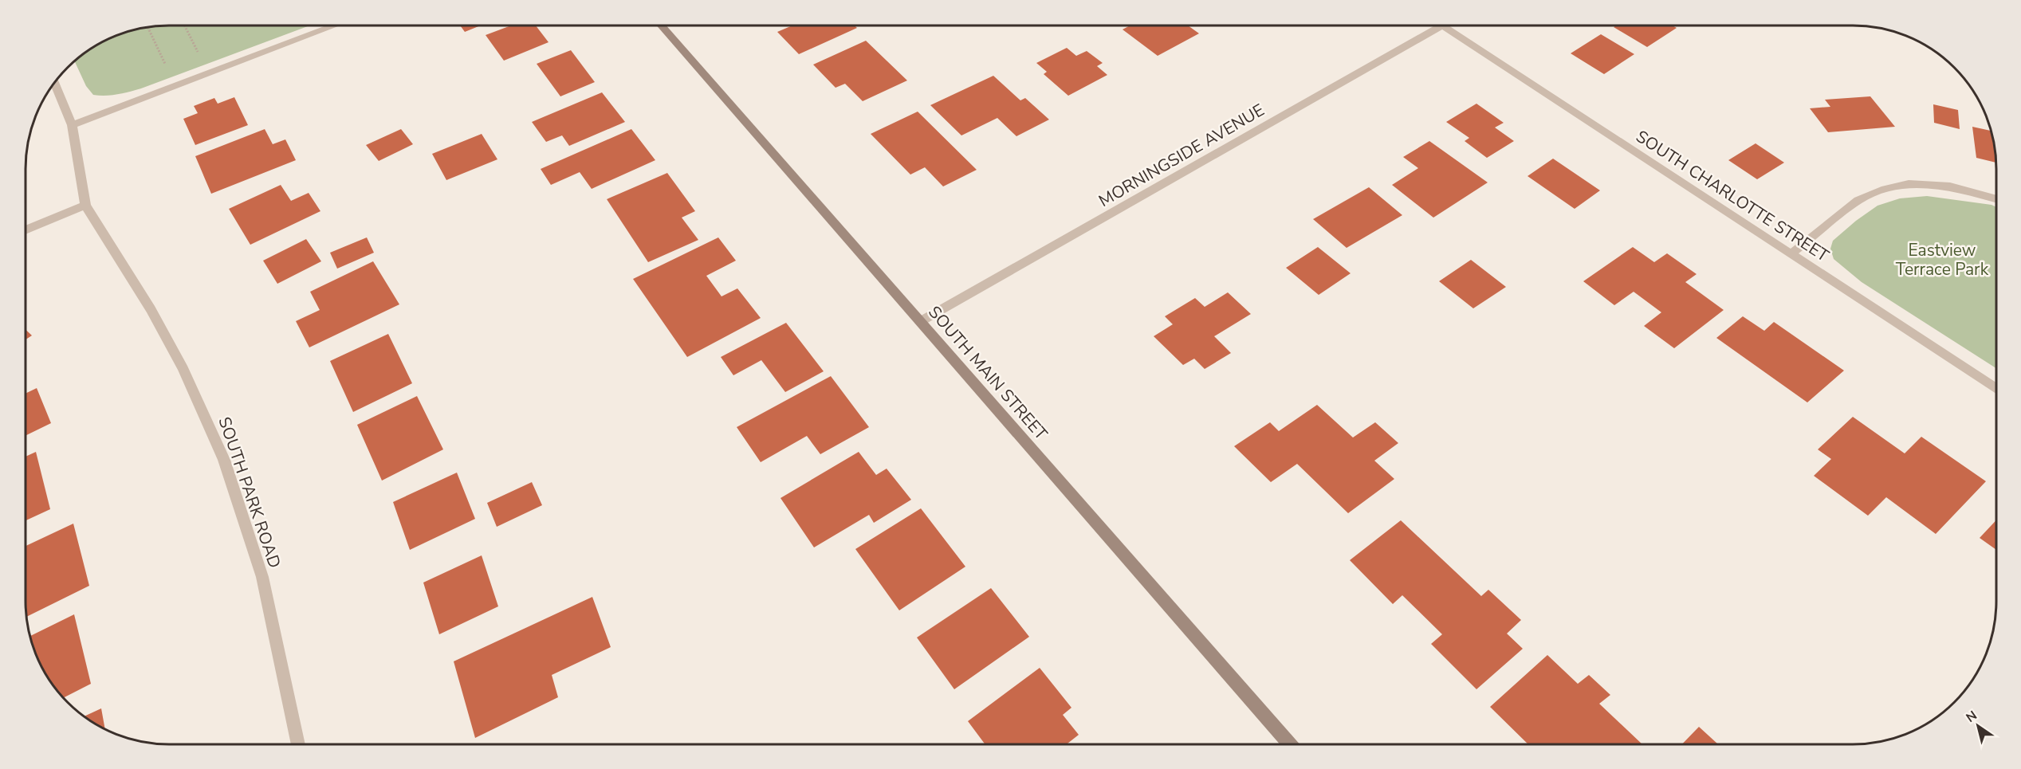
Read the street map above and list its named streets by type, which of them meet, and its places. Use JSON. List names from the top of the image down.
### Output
{
  "streets": {
    "main road": ["SOUTH MAIN STREET"],
    "street": ["MORNINGSIDE AVENUE", "SOUTH CHARLOTTE STREET", "SOUTH PARK ROAD"]
  },
  "crossings": [
    ["MORNINGSIDE AVENUE", "SOUTH CHARLOTTE STREET"],
    ["MORNINGSIDE AVENUE", "SOUTH MAIN STREET"]
  ],
  "parks": ["Eastview Terrace Park"],
  "north": "top left"
}
